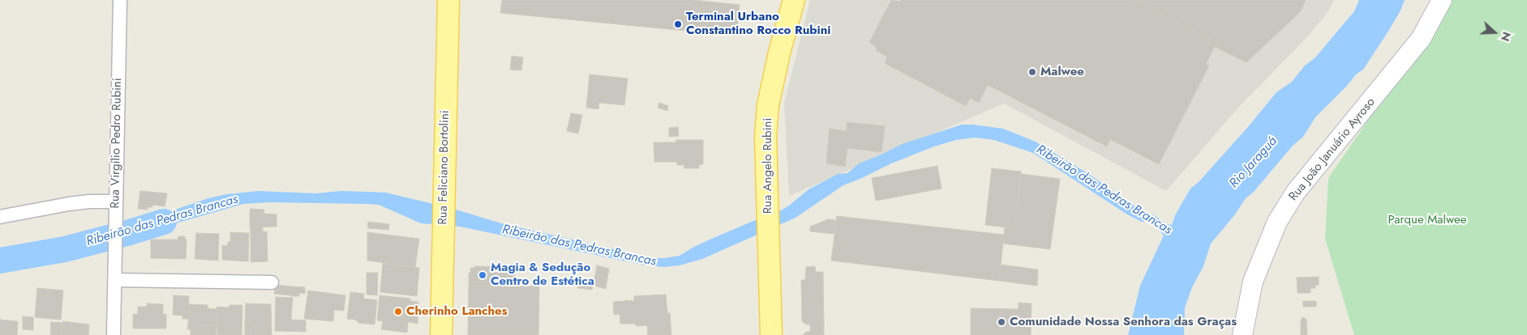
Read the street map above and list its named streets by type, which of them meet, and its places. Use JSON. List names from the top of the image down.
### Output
{
  "streets": {
    "main road": ["Rua João Januário Ayroso", "Rua Angelo Rubini", "Rua Feliciano Bortolini"],
    "street": ["Rua Virgílio Pedro Rubini"]
  },
  "water": ["Rio Jaraguá", "Ribeirão das Pedras Brancas"],
  "parks": ["Parque Malwee"],
  "places": [
    "Terminal Urbano Constantino Rocco Rubini",
    "Malwee",
    "Magia & Sedução Centro de Estética",
    "Cherinho Lanches",
    "Comunidade Nossa Senhora das Graças"
  ],
  "north": "right"
}
